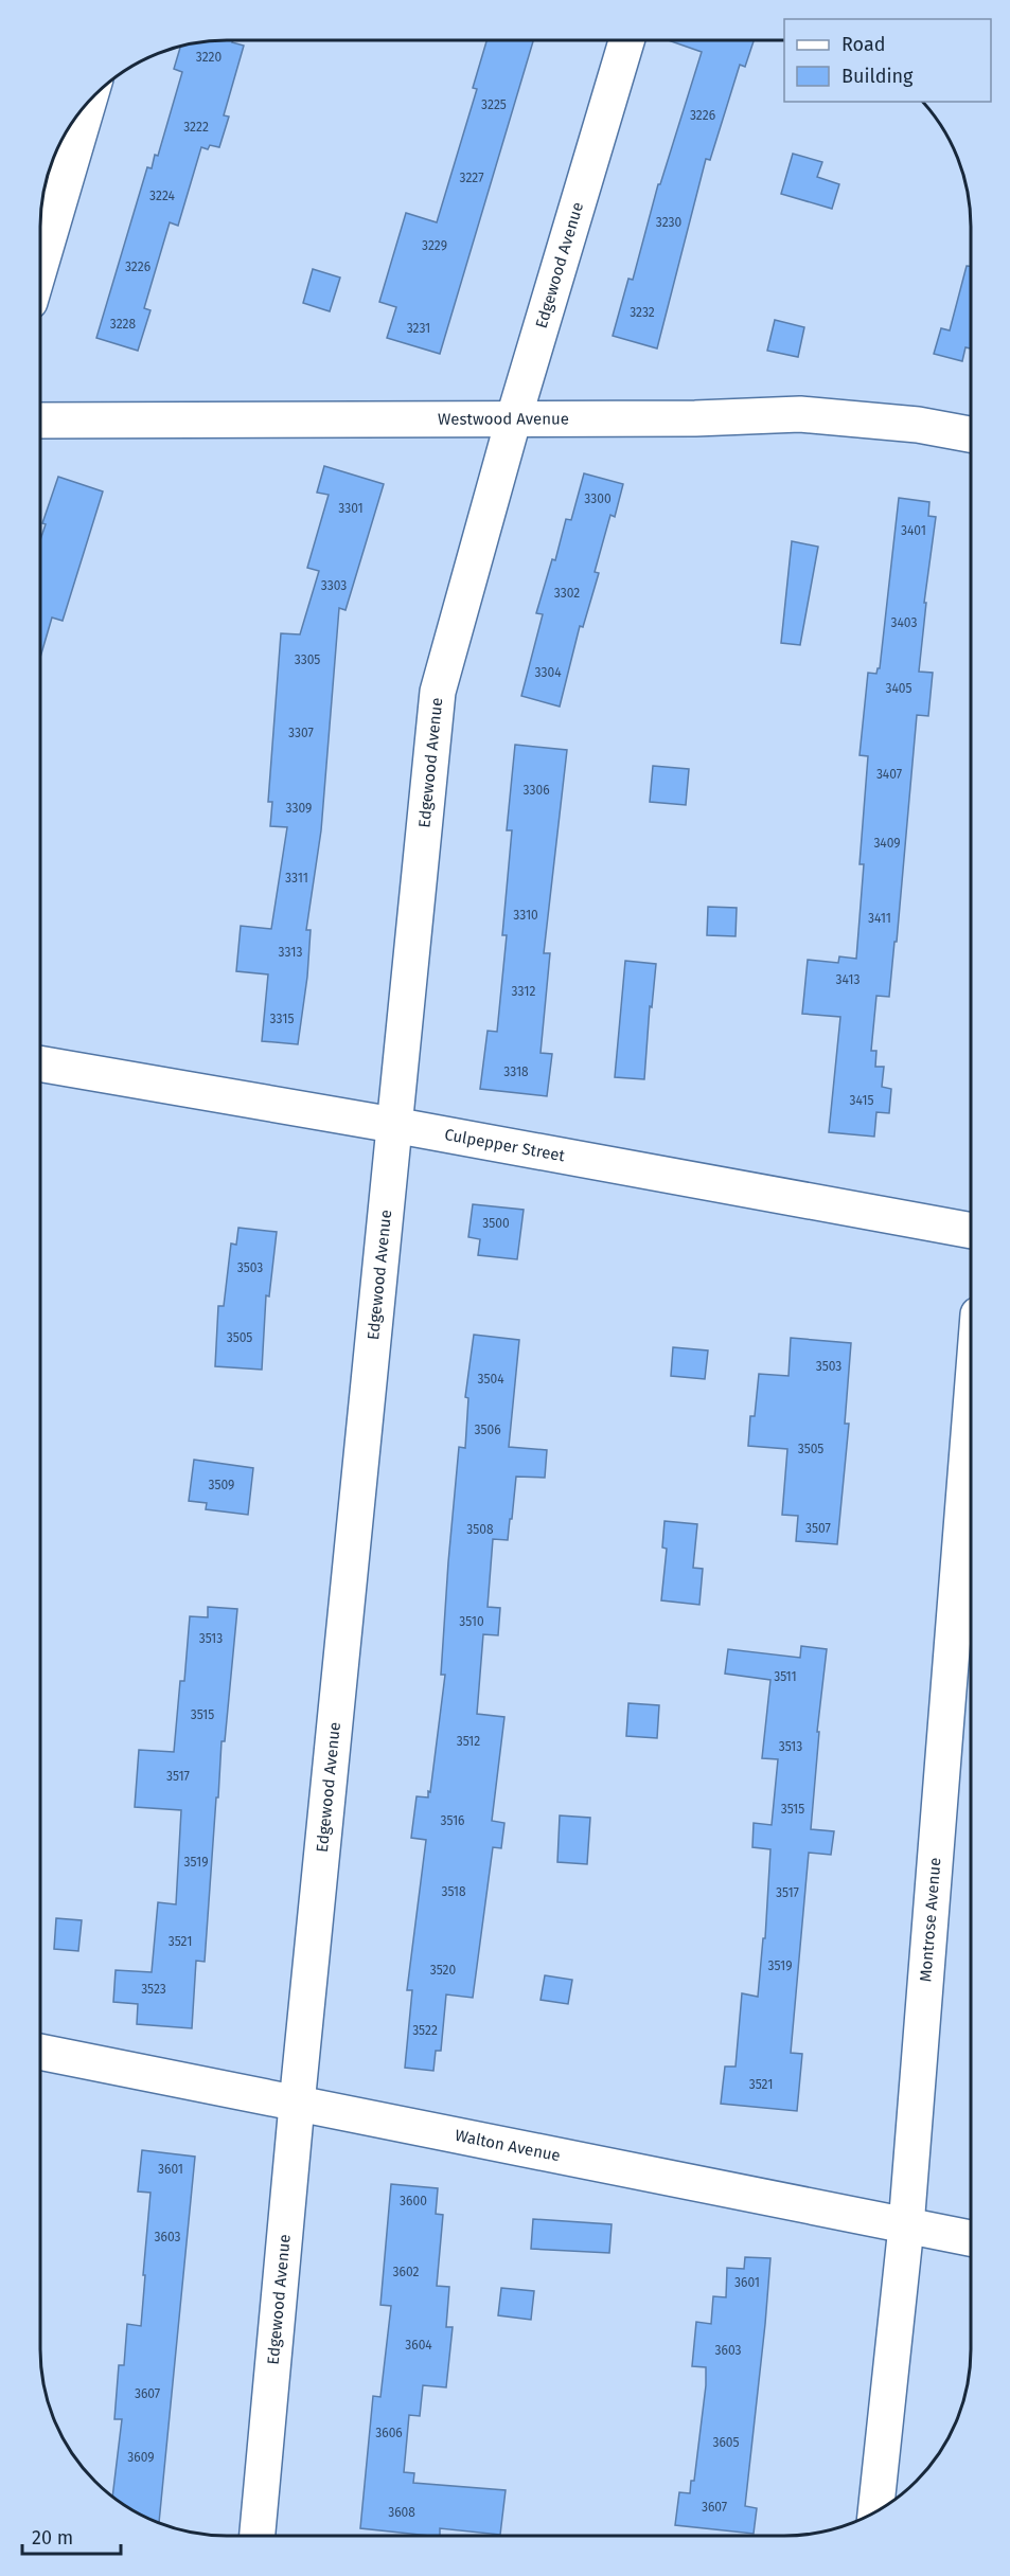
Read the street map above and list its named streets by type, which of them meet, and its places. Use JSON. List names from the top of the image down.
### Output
{
  "streets": {
    "street": [
      "Edgewood Avenue",
      "Westwood Avenue",
      "Culpepper Street",
      "Montrose Avenue",
      "Walton Avenue"
    ]
  },
  "crossings": [
    ["Edgewood Avenue", "Westwood Avenue"],
    ["Edgewood Avenue", "Culpepper Street"],
    ["Edgewood Avenue", "Walton Avenue"],
    ["Montrose Avenue", "Walton Avenue"]
  ],
  "house_numbers": [
    "3220",
    "3225",
    "3226",
    "3222",
    "3227",
    "3224",
    "3230",
    "3229",
    "3226",
    "3232",
    "3228",
    "3231",
    "3300",
    "3301",
    "3401",
    "3303",
    "3302",
    "3403",
    "3305",
    "3304",
    "3405",
    "3307",
    "3407",
    "3306",
    "3309",
    "3409",
    "3311",
    "3310",
    "3411",
    "3313",
    "3413",
    "3312",
    "3315",
    "3318",
    "3415",
    "3500",
    "3503",
    "3505",
    "3503",
    "3504",
    "3506",
    "3505",
    "3509",
    "3507",
    "3508",
    "3510",
    "3513",
    "3511",
    "3515",
    "3512",
    "3513",
    "3517",
    "3515",
    "3516",
    "3519",
    "3518",
    "3517",
    "3521",
    "3519",
    "3520",
    "3523",
    "3522",
    "3521",
    "3601",
    "3600",
    "3603",
    "3602",
    "3601",
    "3604",
    "3603",
    "3607",
    "3606",
    "3605",
    "3609",
    "3607",
    "3608"
  ],
  "legend": ["Road", "Building"],
  "scale_bar": "20 m"
}
